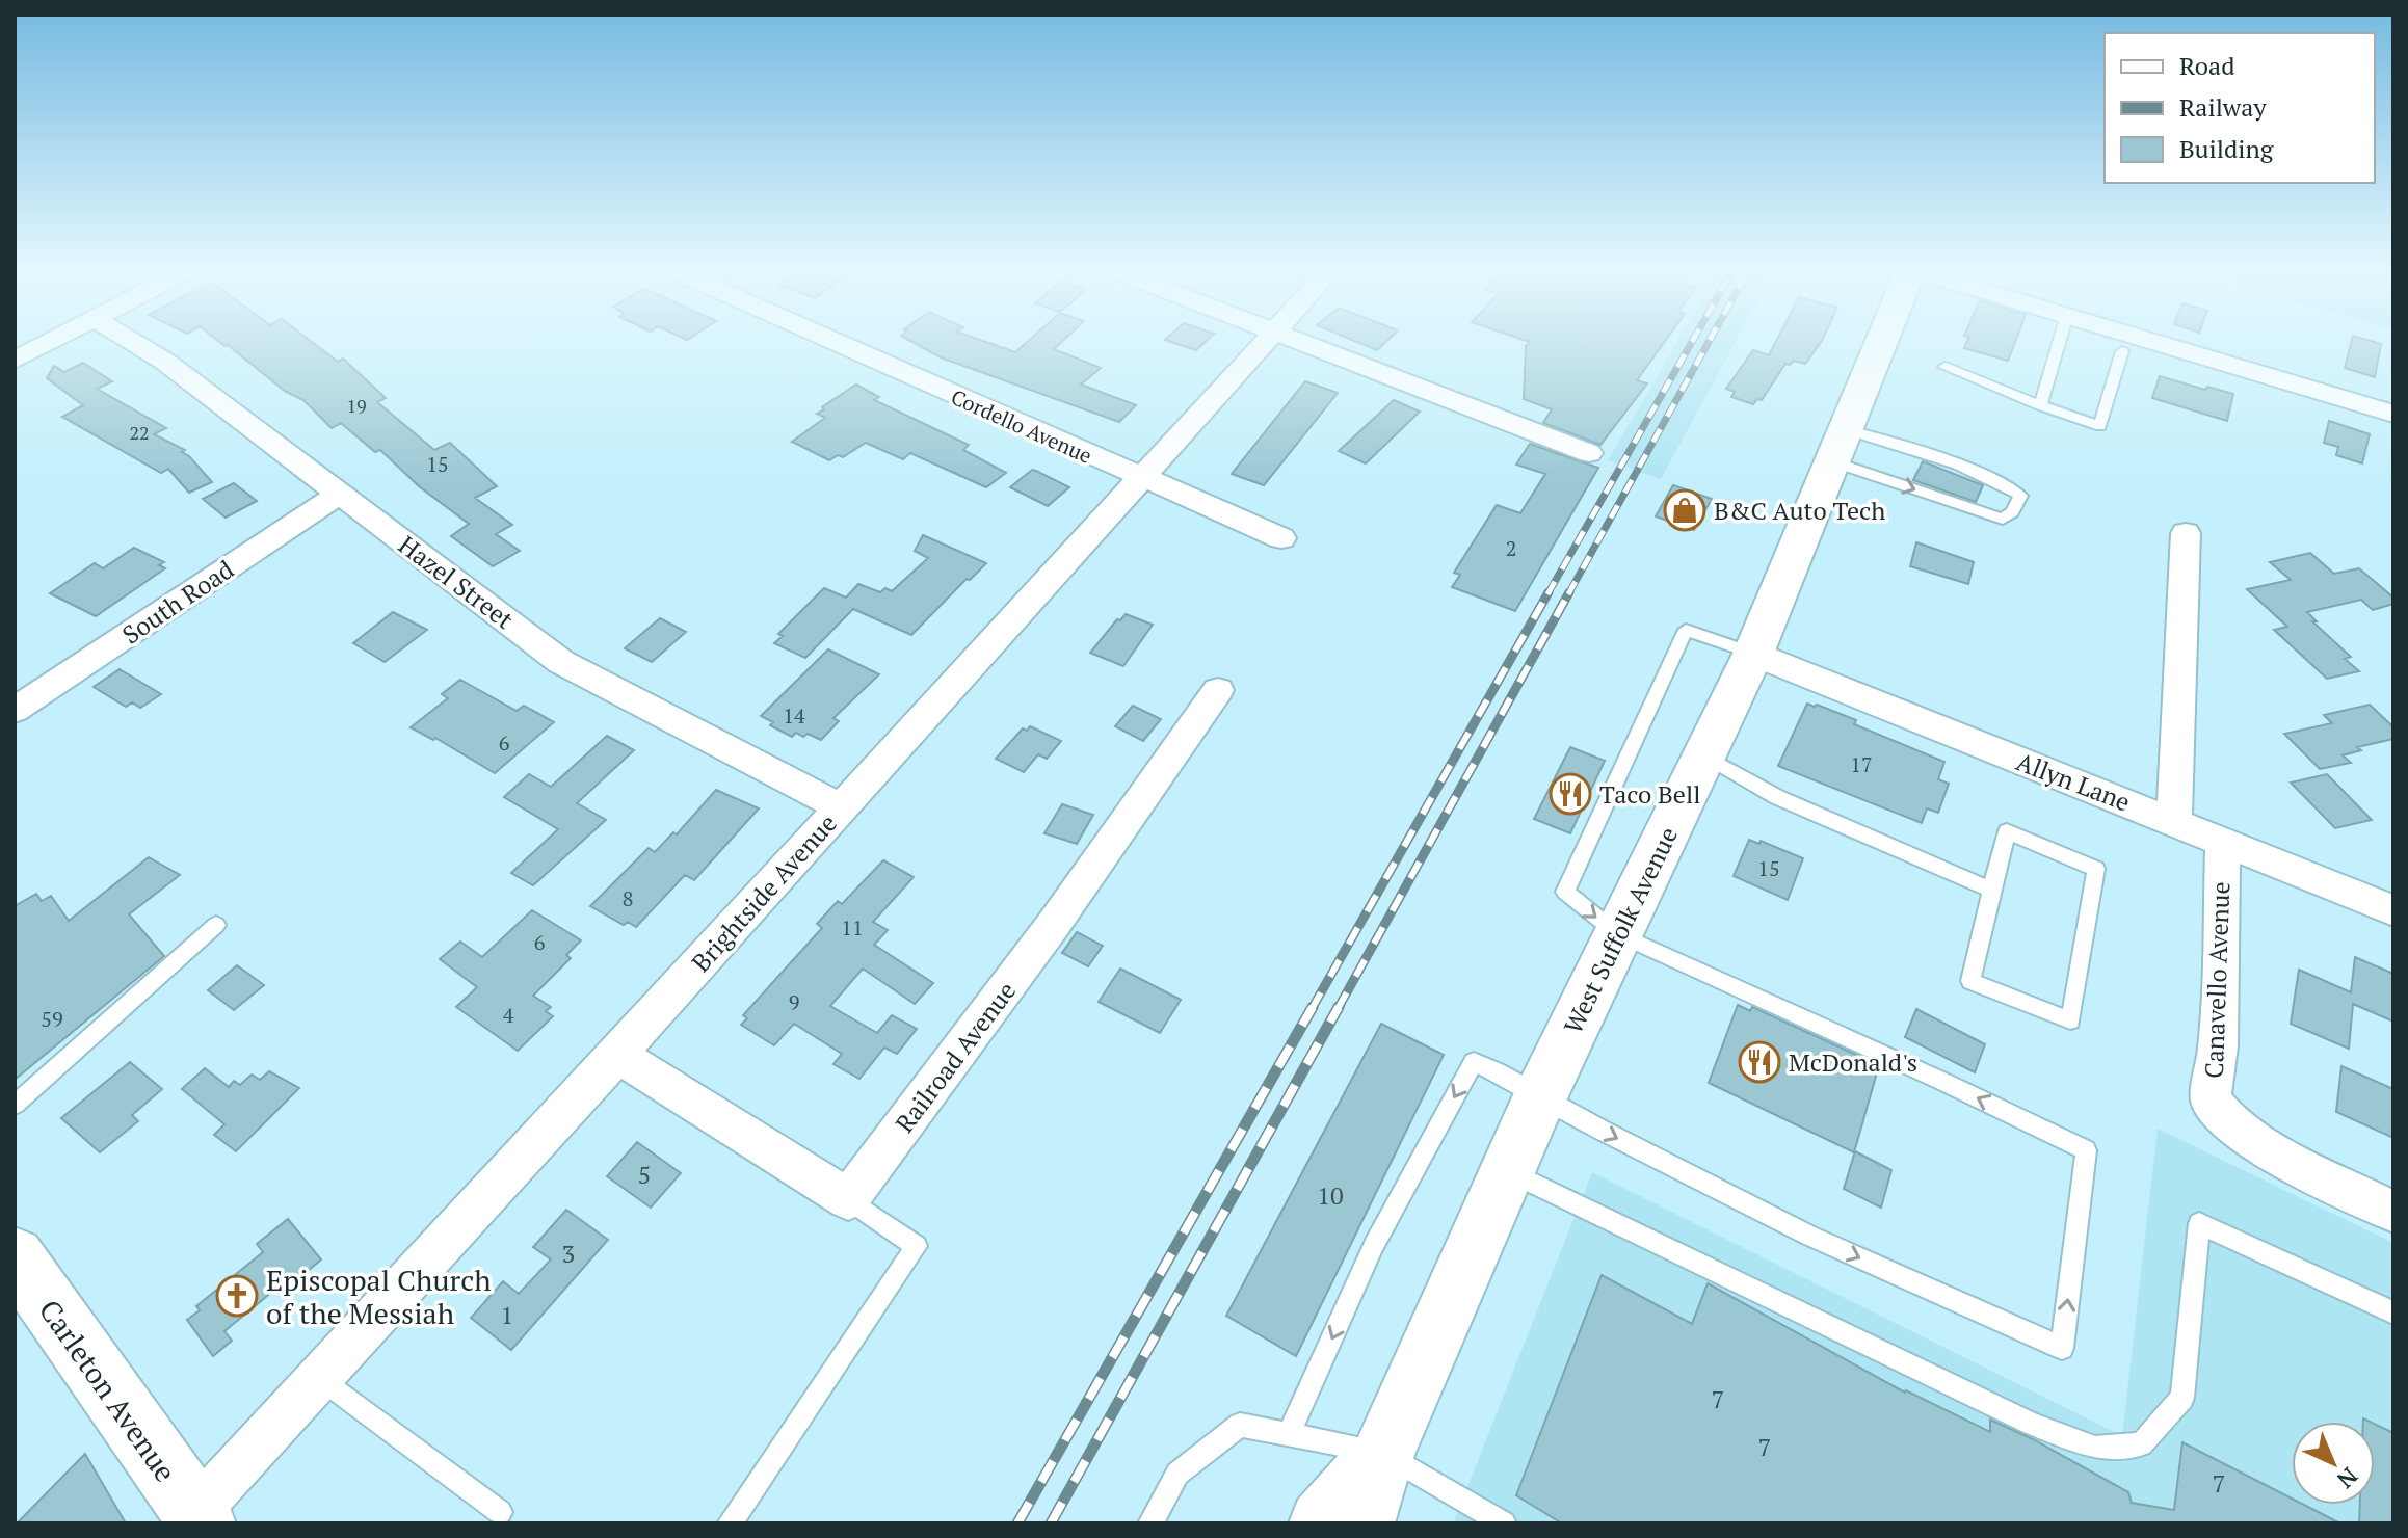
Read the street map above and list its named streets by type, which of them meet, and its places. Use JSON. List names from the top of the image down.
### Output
{
  "streets": {
    "main road": ["West Suffolk Avenue", "Carleton Avenue"],
    "street": [
      "Cordello Avenue",
      "Hazel Street",
      "South Road",
      "Allyn Lane",
      "Brightside Avenue",
      "Canavello Avenue",
      "Railroad Avenue"
    ]
  },
  "crossings": [
    ["Cordello Avenue", "Brightside Avenue"],
    ["Hazel Street", "South Road"],
    ["Hazel Street", "Brightside Avenue"],
    ["Allyn Lane", "West Suffolk Avenue"],
    ["Allyn Lane", "Canavello Avenue"],
    ["Brightside Avenue", "Carleton Avenue"]
  ],
  "places": {
    "shop": ["B&C Auto Tech"],
    "restaurant": ["Taco Bell", "McDonald's"],
    "church": ["Episcopal Church of the Messiah"]
  },
  "house_numbers": [
    "19",
    "22",
    "15",
    "2",
    "14",
    "6",
    "17",
    "15",
    "8",
    "11",
    "6",
    "9",
    "4",
    "59",
    "5",
    "10",
    "3",
    "1",
    "7",
    "7",
    "7"
  ],
  "legend": ["Road", "Railway", "Building"],
  "north": "bottom right"
}
